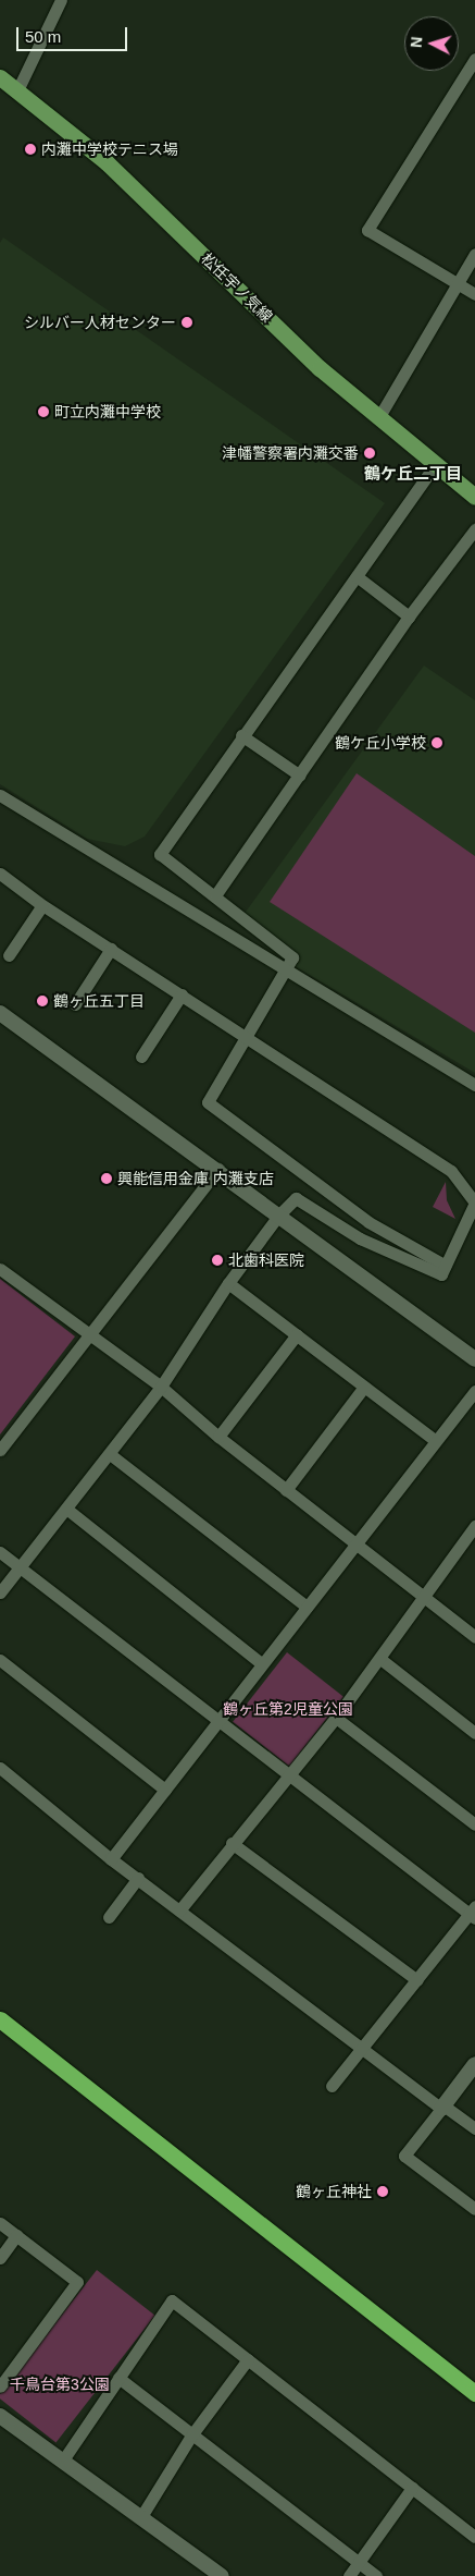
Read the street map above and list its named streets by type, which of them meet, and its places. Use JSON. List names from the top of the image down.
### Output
{
  "streets": {
    "main road": ["松任宇ノ気線"]
  },
  "districts": ["鶴ケ丘二丁目"],
  "parks": ["鶴ヶ丘第2児童公園", "千鳥台第3公園"],
  "places": [
    "内灘中学校テニス場",
    "シルバー人材センター",
    "町立内灘中学校",
    "津幡警察署内灘交番",
    "鶴ケ丘小学校",
    "鶴ヶ丘五丁目",
    "興能信用金庫 内灘支店",
    "北歯科医院",
    "鶴ヶ丘神社"
  ],
  "scale_bar": "50 m",
  "north": "left"
}
